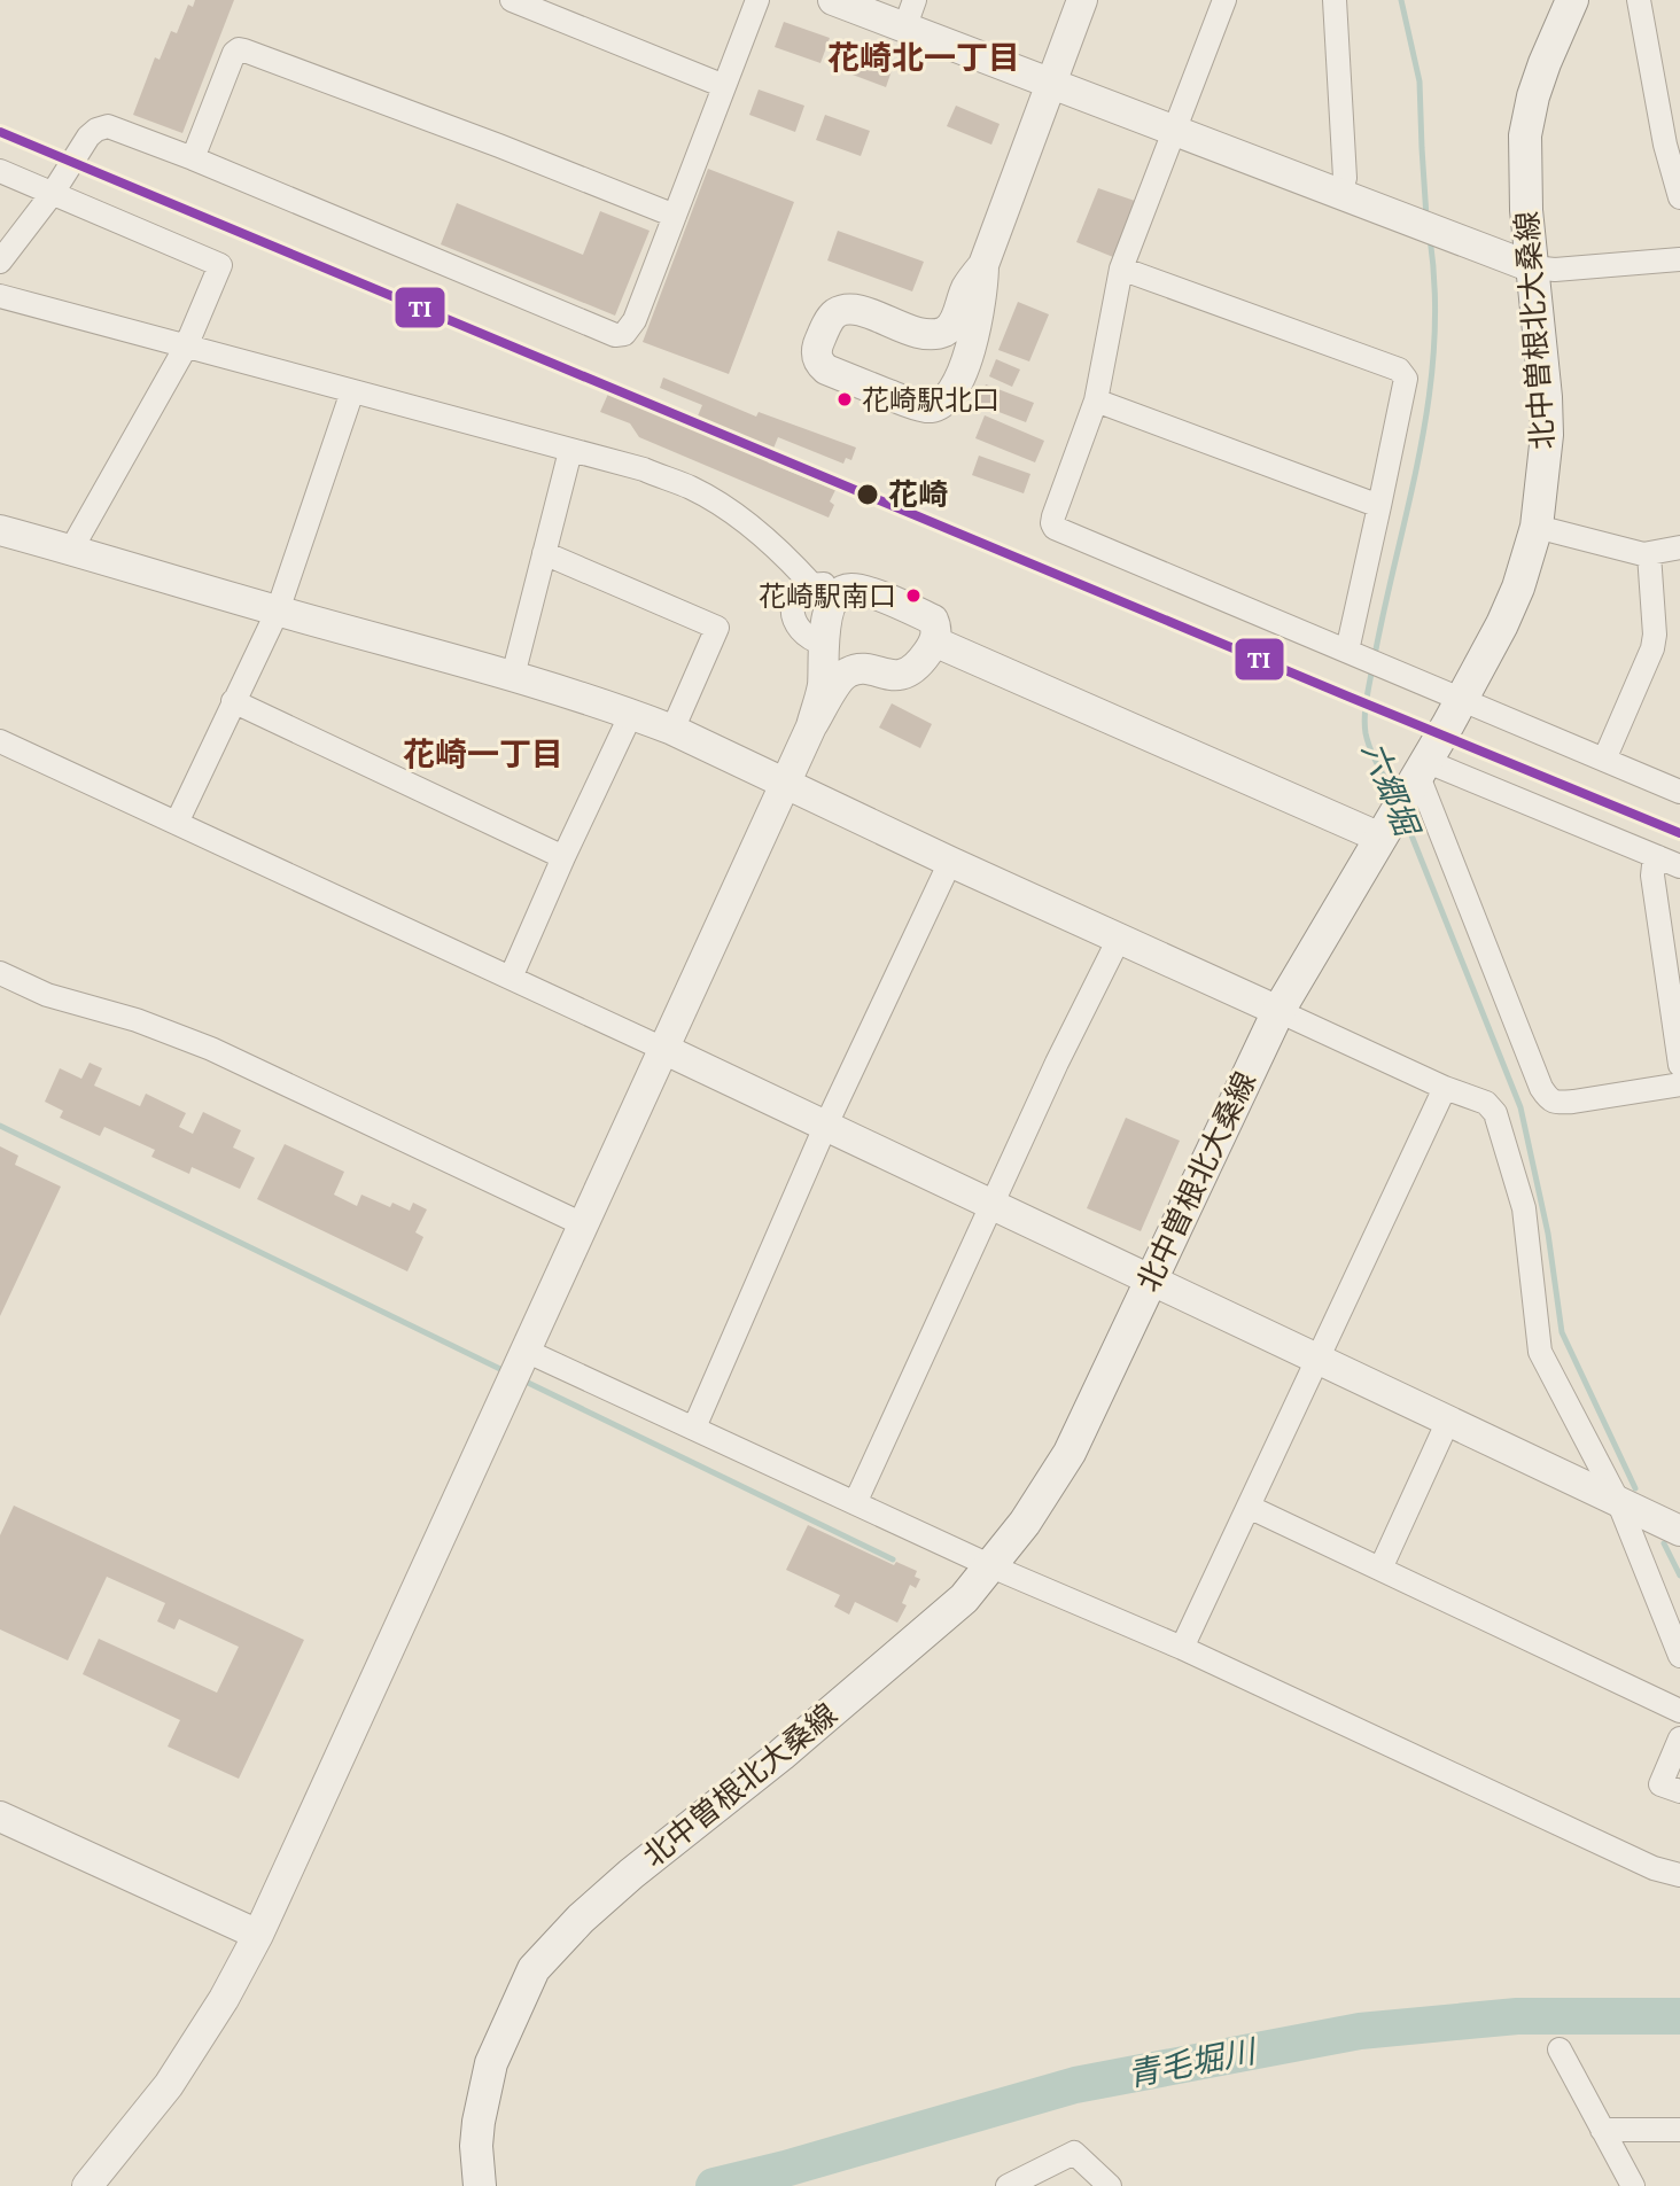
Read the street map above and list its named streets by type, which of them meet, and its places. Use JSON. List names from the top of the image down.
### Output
{
  "streets": {
    "main road": ["北中曽根北大桑線"]
  },
  "districts": ["花崎北一丁目", "花崎一丁目"],
  "water": ["六郷堀", "青毛堀川"],
  "places": ["花崎駅北口", "花崎", "花崎駅南口"],
  "lines": ["transit line TI"]
}
